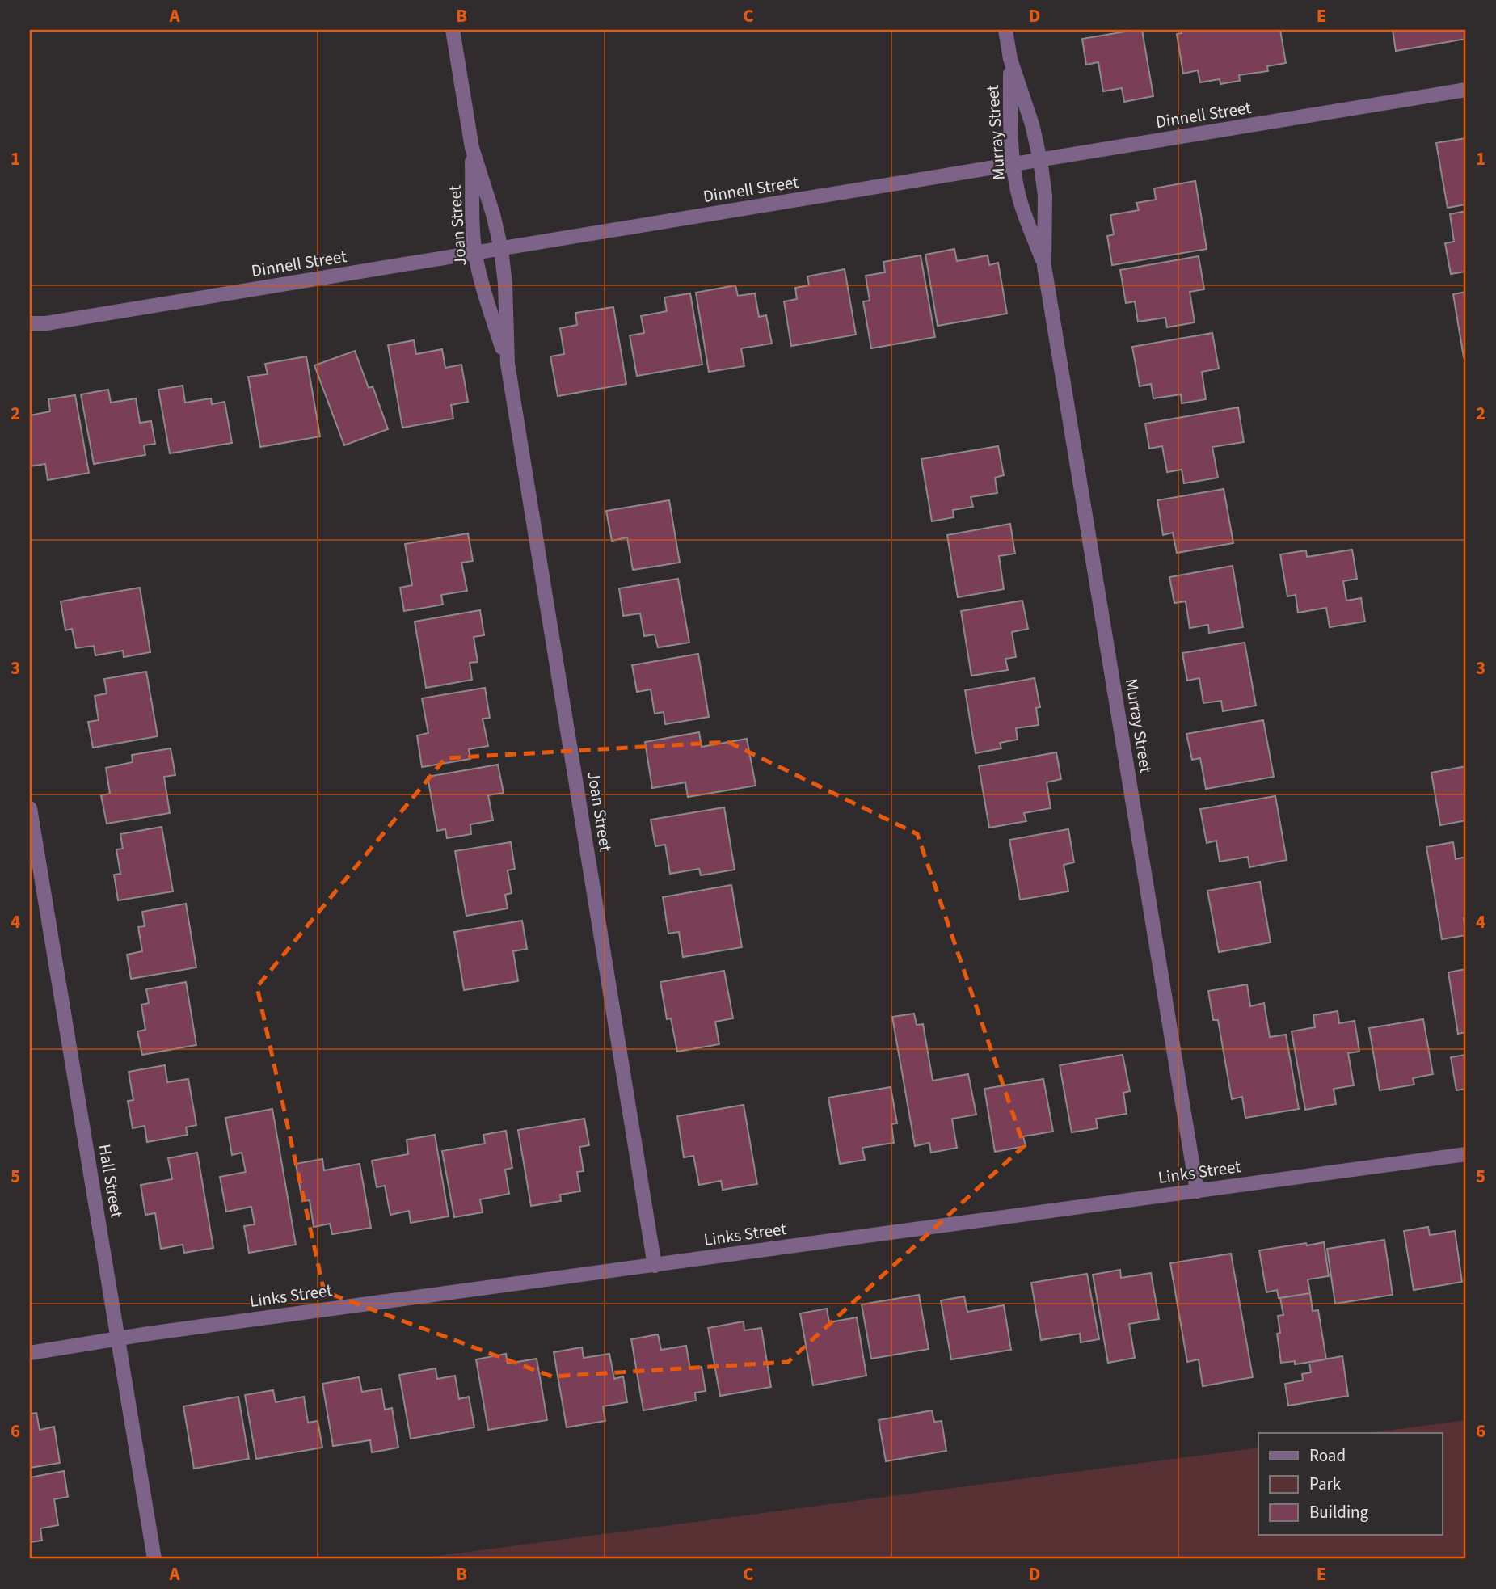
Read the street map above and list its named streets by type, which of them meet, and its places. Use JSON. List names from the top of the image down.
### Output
{
  "streets": {
    "street": [
      "Dinnell Street",
      "Murray Street",
      "Joan Street",
      "Links Street",
      "Hall Street"
    ]
  },
  "crossings": [
    ["Dinnell Street", "Murray Street"],
    ["Dinnell Street", "Joan Street"],
    ["Murray Street", "Links Street"],
    ["Joan Street", "Links Street"],
    ["Links Street", "Hall Street"]
  ],
  "legend": ["Road", "Park", "Building"],
  "grid": {
    "columns": [
      "A",
      "B",
      "C",
      "D",
      "E"
    ],
    "rows": [
      "1",
      "2",
      "3",
      "4",
      "5",
      "6"
    ]
  }
}
